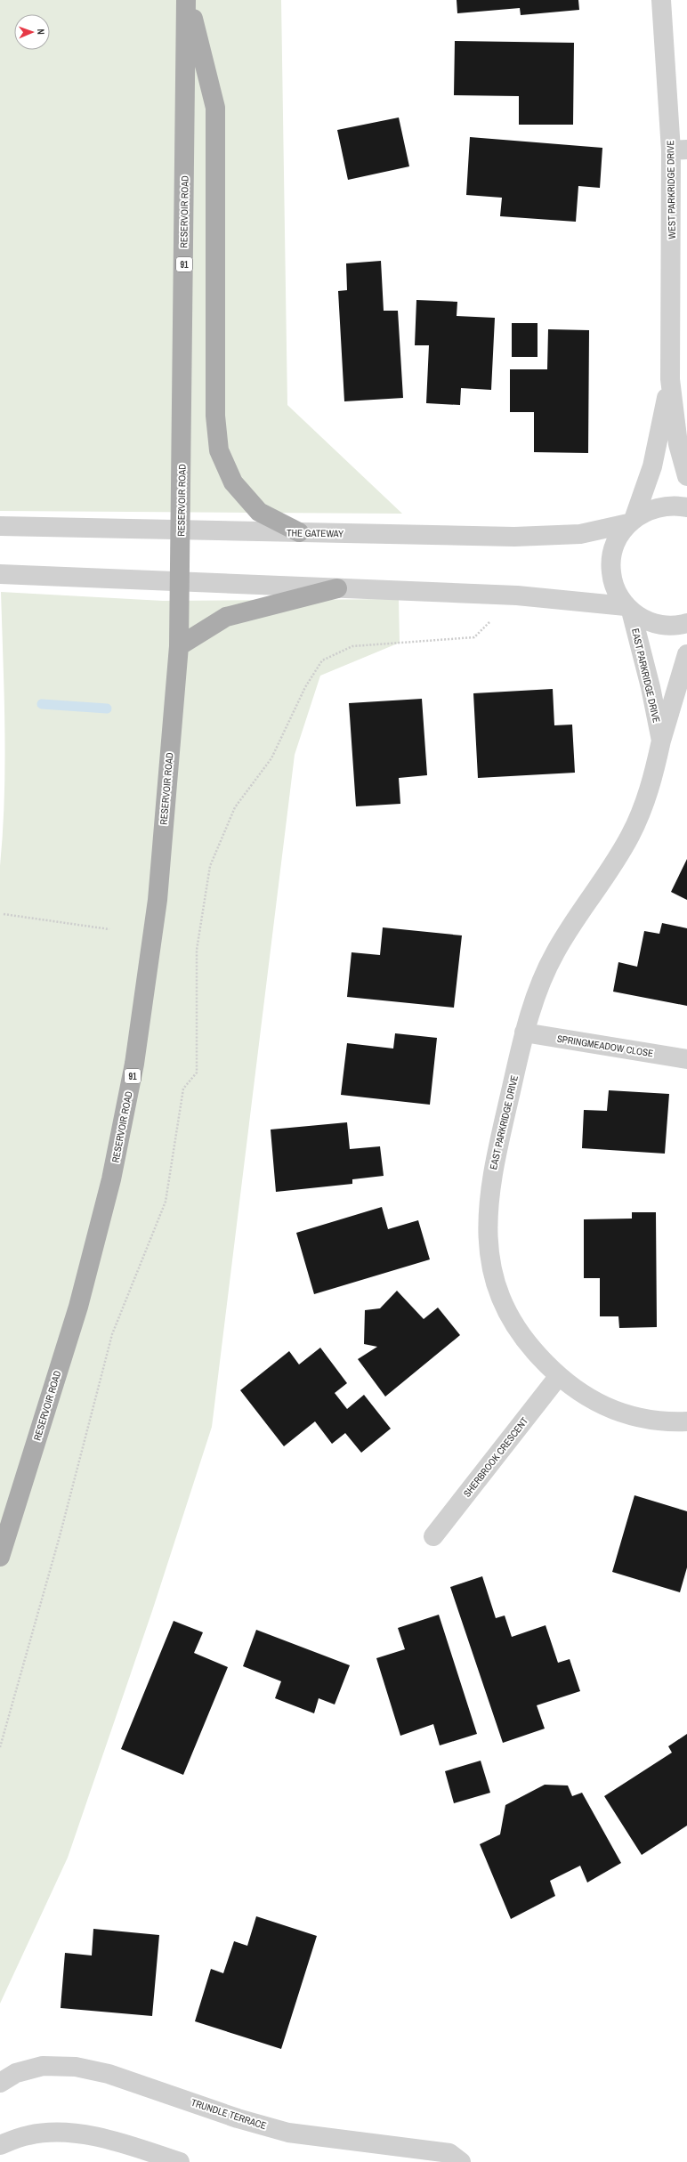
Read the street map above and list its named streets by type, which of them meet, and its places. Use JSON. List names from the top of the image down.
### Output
{
  "streets": {
    "main road": ["RESERVOIR ROAD", "91"],
    "street": [
      "WEST PARKRIDGE DRIVE",
      "THE GATEWAY",
      "EAST PARKRIDGE DRIVE",
      "SPRINGMEADOW CLOSE",
      "SHERBROOK CRESCENT",
      "TRUNDLE TERRACE"
    ]
  },
  "crossings": [
    ["WEST PARKRIDGE DRIVE", "THE GATEWAY"],
    ["RESERVOIR ROAD", "THE GATEWAY"],
    ["EAST PARKRIDGE DRIVE", "SPRINGMEADOW CLOSE"],
    ["EAST PARKRIDGE DRIVE", "SHERBROOK CRESCENT"]
  ],
  "north": "right"
}
